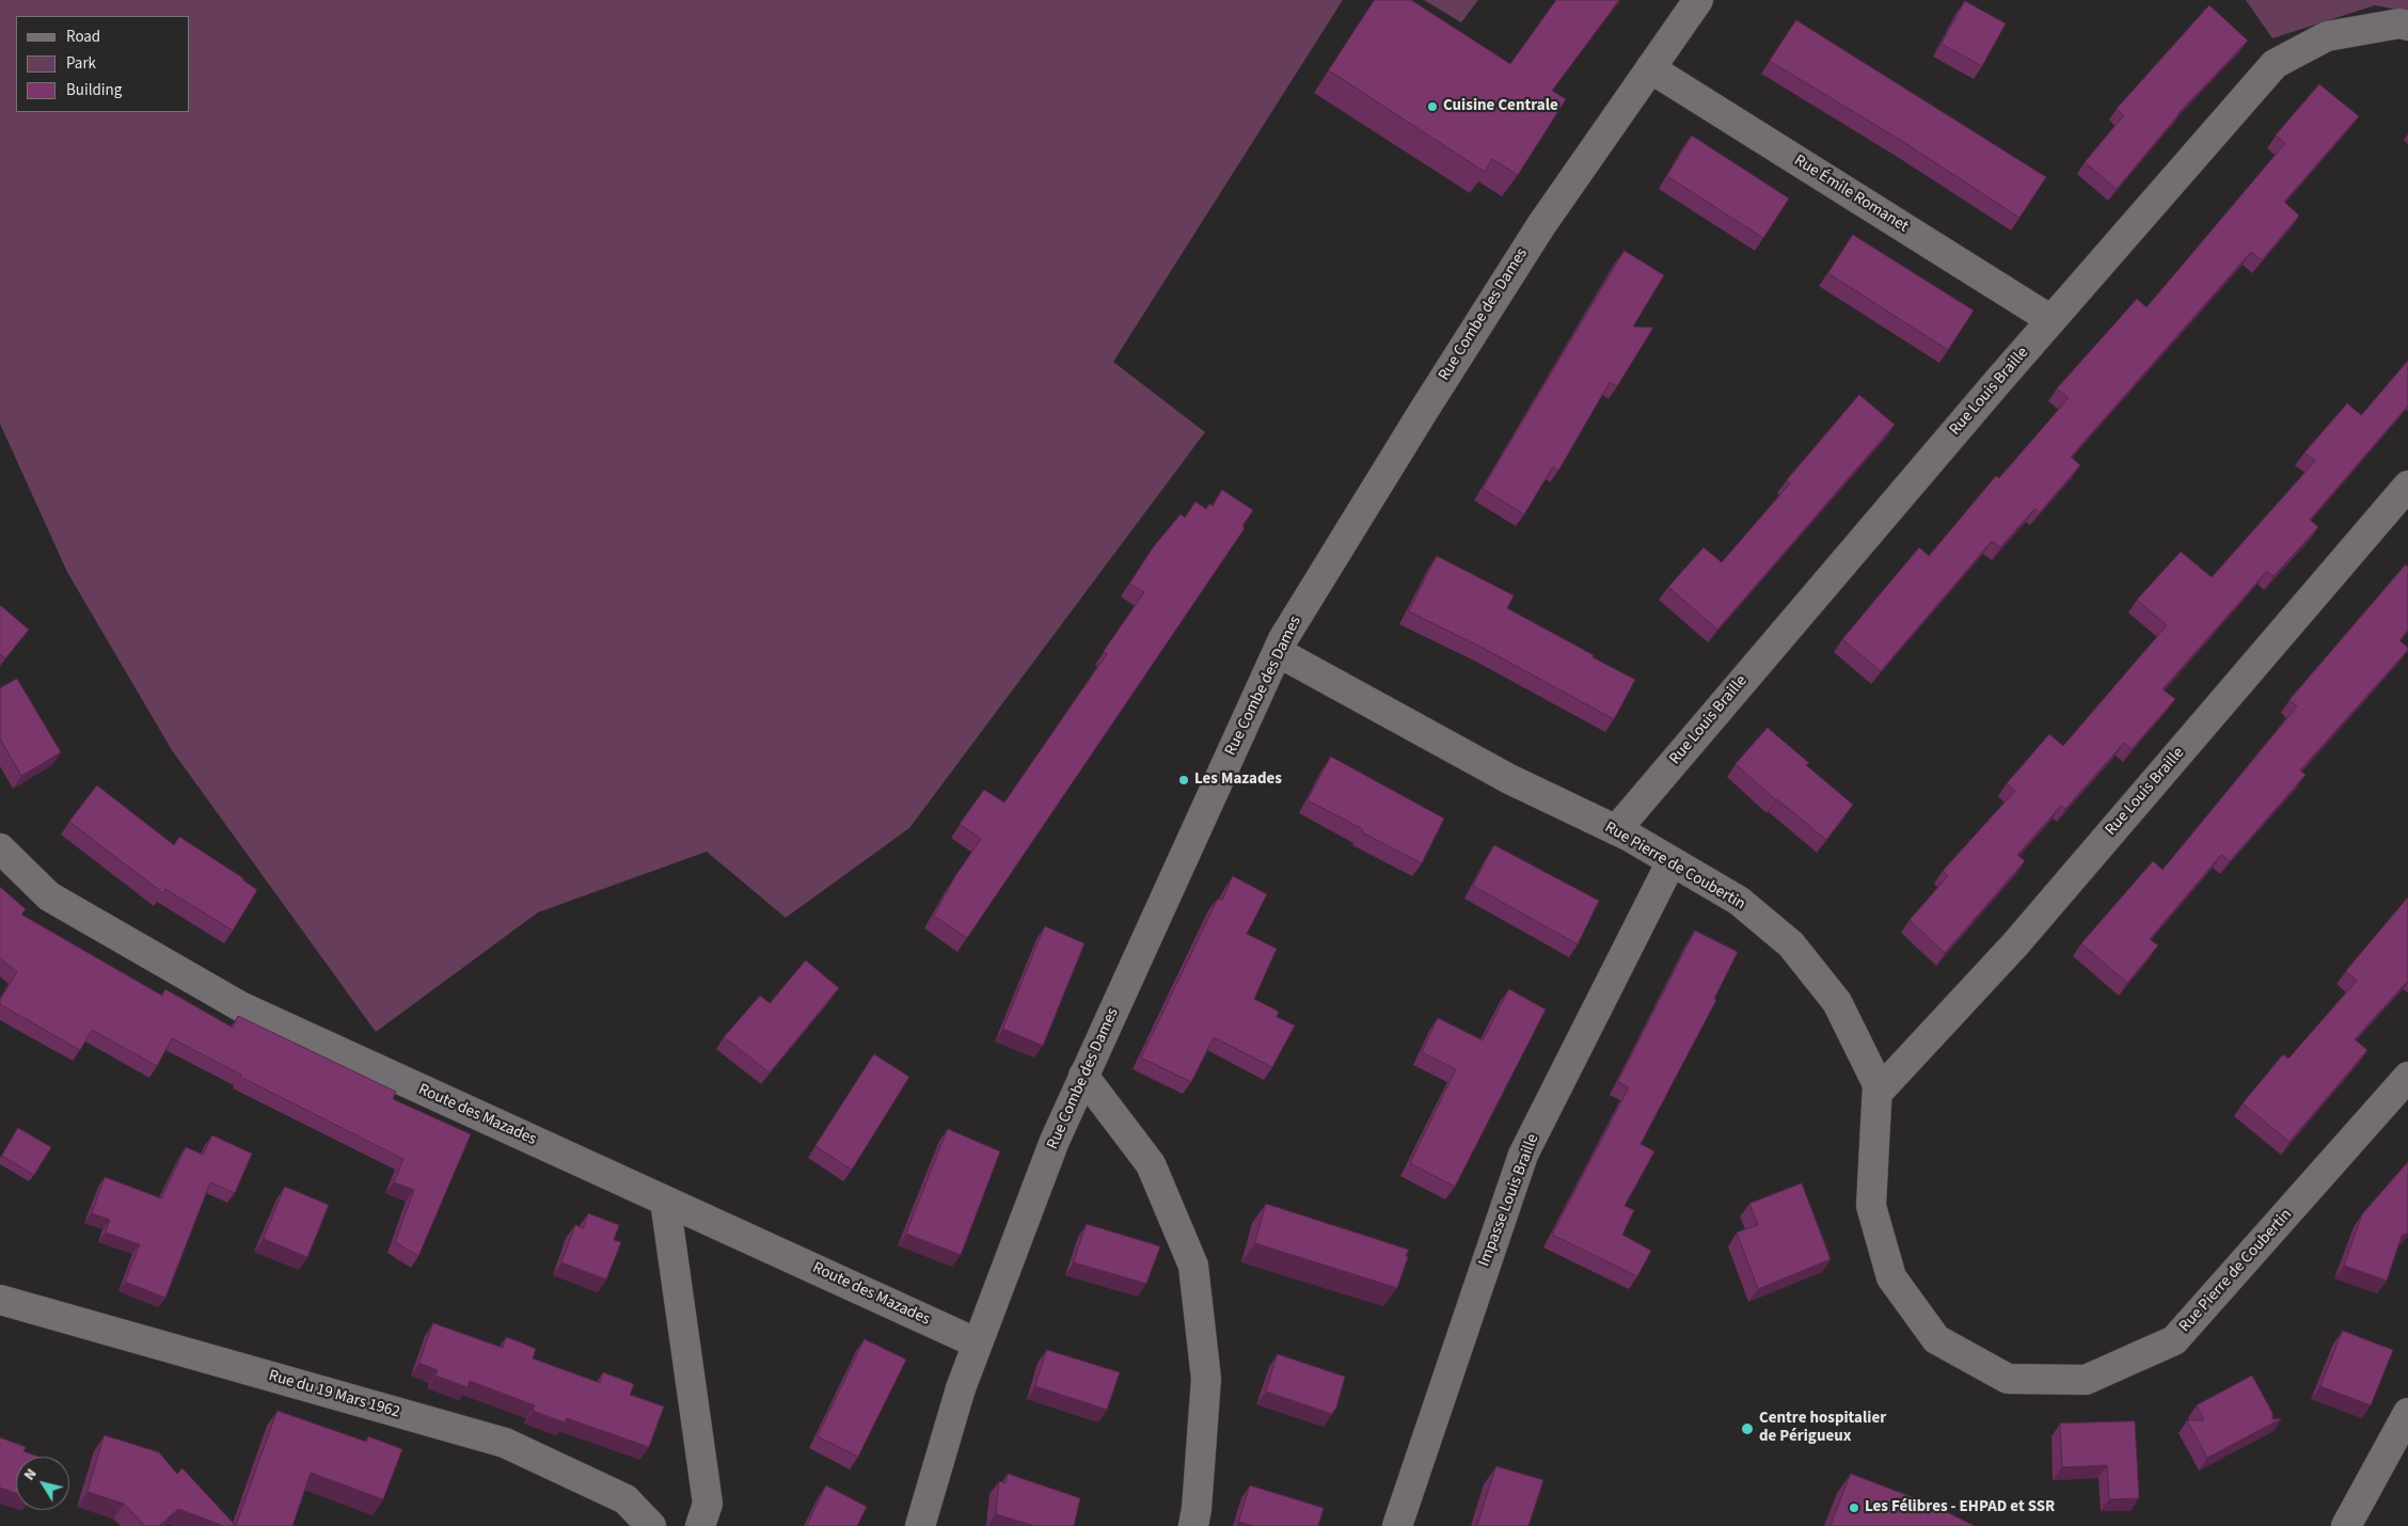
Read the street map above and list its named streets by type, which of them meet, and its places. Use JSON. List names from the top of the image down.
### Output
{
  "streets": {
    "street": [
      "Rue Émile Romanet",
      "Rue Combe des Dames",
      "Rue Louis Braille",
      "Rue Pierre de Coubertin",
      "Route des Mazades",
      "Impasse Louis Braille",
      "Rue du 19 Mars 1962"
    ]
  },
  "crossings": [
    ["Rue Émile Romanet", "Rue Combe des Dames"],
    ["Rue Émile Romanet", "Rue Louis Braille"],
    ["Rue Combe des Dames", "Rue Pierre de Coubertin"],
    ["Rue Combe des Dames", "Route des Mazades"],
    ["Rue Louis Braille", "Rue Pierre de Coubertin"],
    ["Rue Pierre de Coubertin", "Impasse Louis Braille"]
  ],
  "places": [
    "Cuisine Centrale",
    "Les Mazades",
    "Centre hospitalier de Périgueux",
    "Les Félibres - EHPAD et SSR"
  ],
  "legend": ["Road", "Park", "Building"],
  "north": "top left"
}
